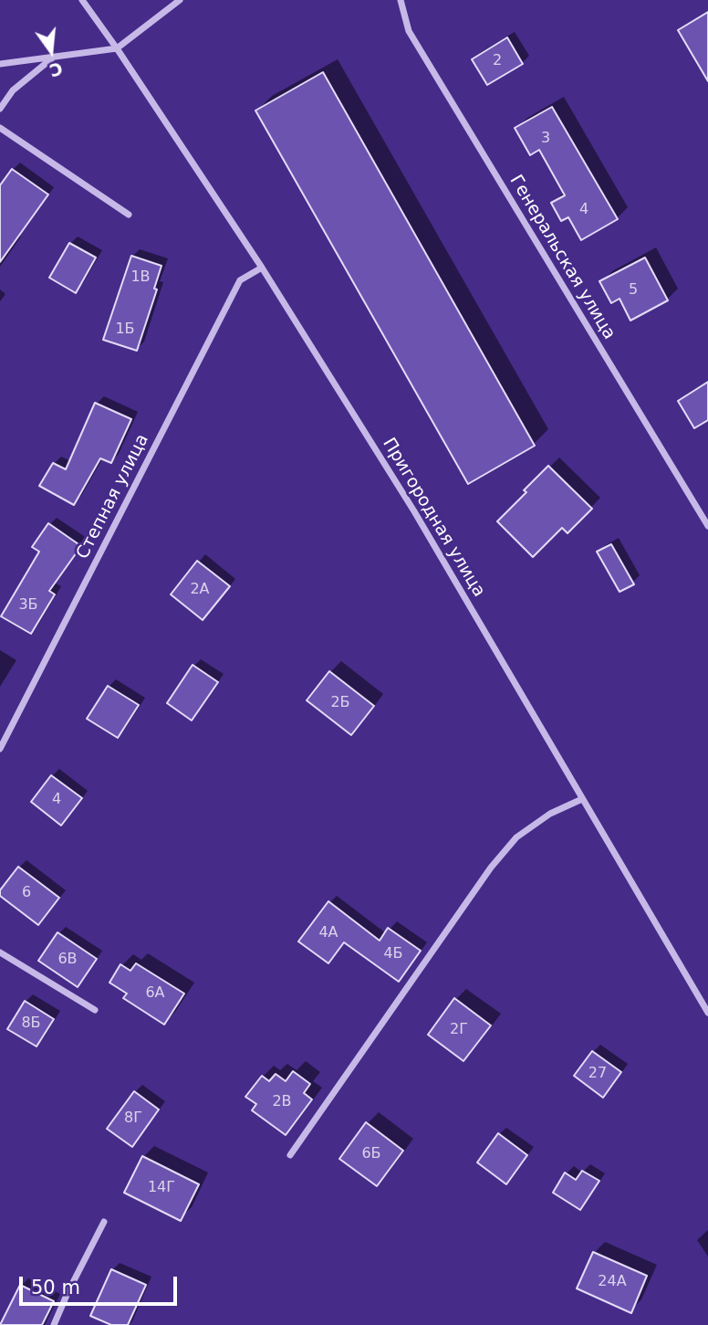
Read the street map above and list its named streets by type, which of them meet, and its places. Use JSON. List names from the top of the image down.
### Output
{
  "streets": {
    "street": ["Генеральская улица", "Степная улица", "Пригородная улица"]
  },
  "crossings": [
    ["Степная улица", "Пригородная улица"]
  ],
  "house_numbers": [
    "2",
    "3",
    "4",
    "1В",
    "5",
    "1Б",
    "2А",
    "3Б",
    "2Б",
    "4",
    "6",
    "4А",
    "4Б",
    "6В",
    "6А",
    "8Б",
    "2Г",
    "27",
    "2В",
    "8Г",
    "6Б",
    "14Г",
    "24А"
  ],
  "scale_bar": "50 m",
  "north": "bottom"
}
